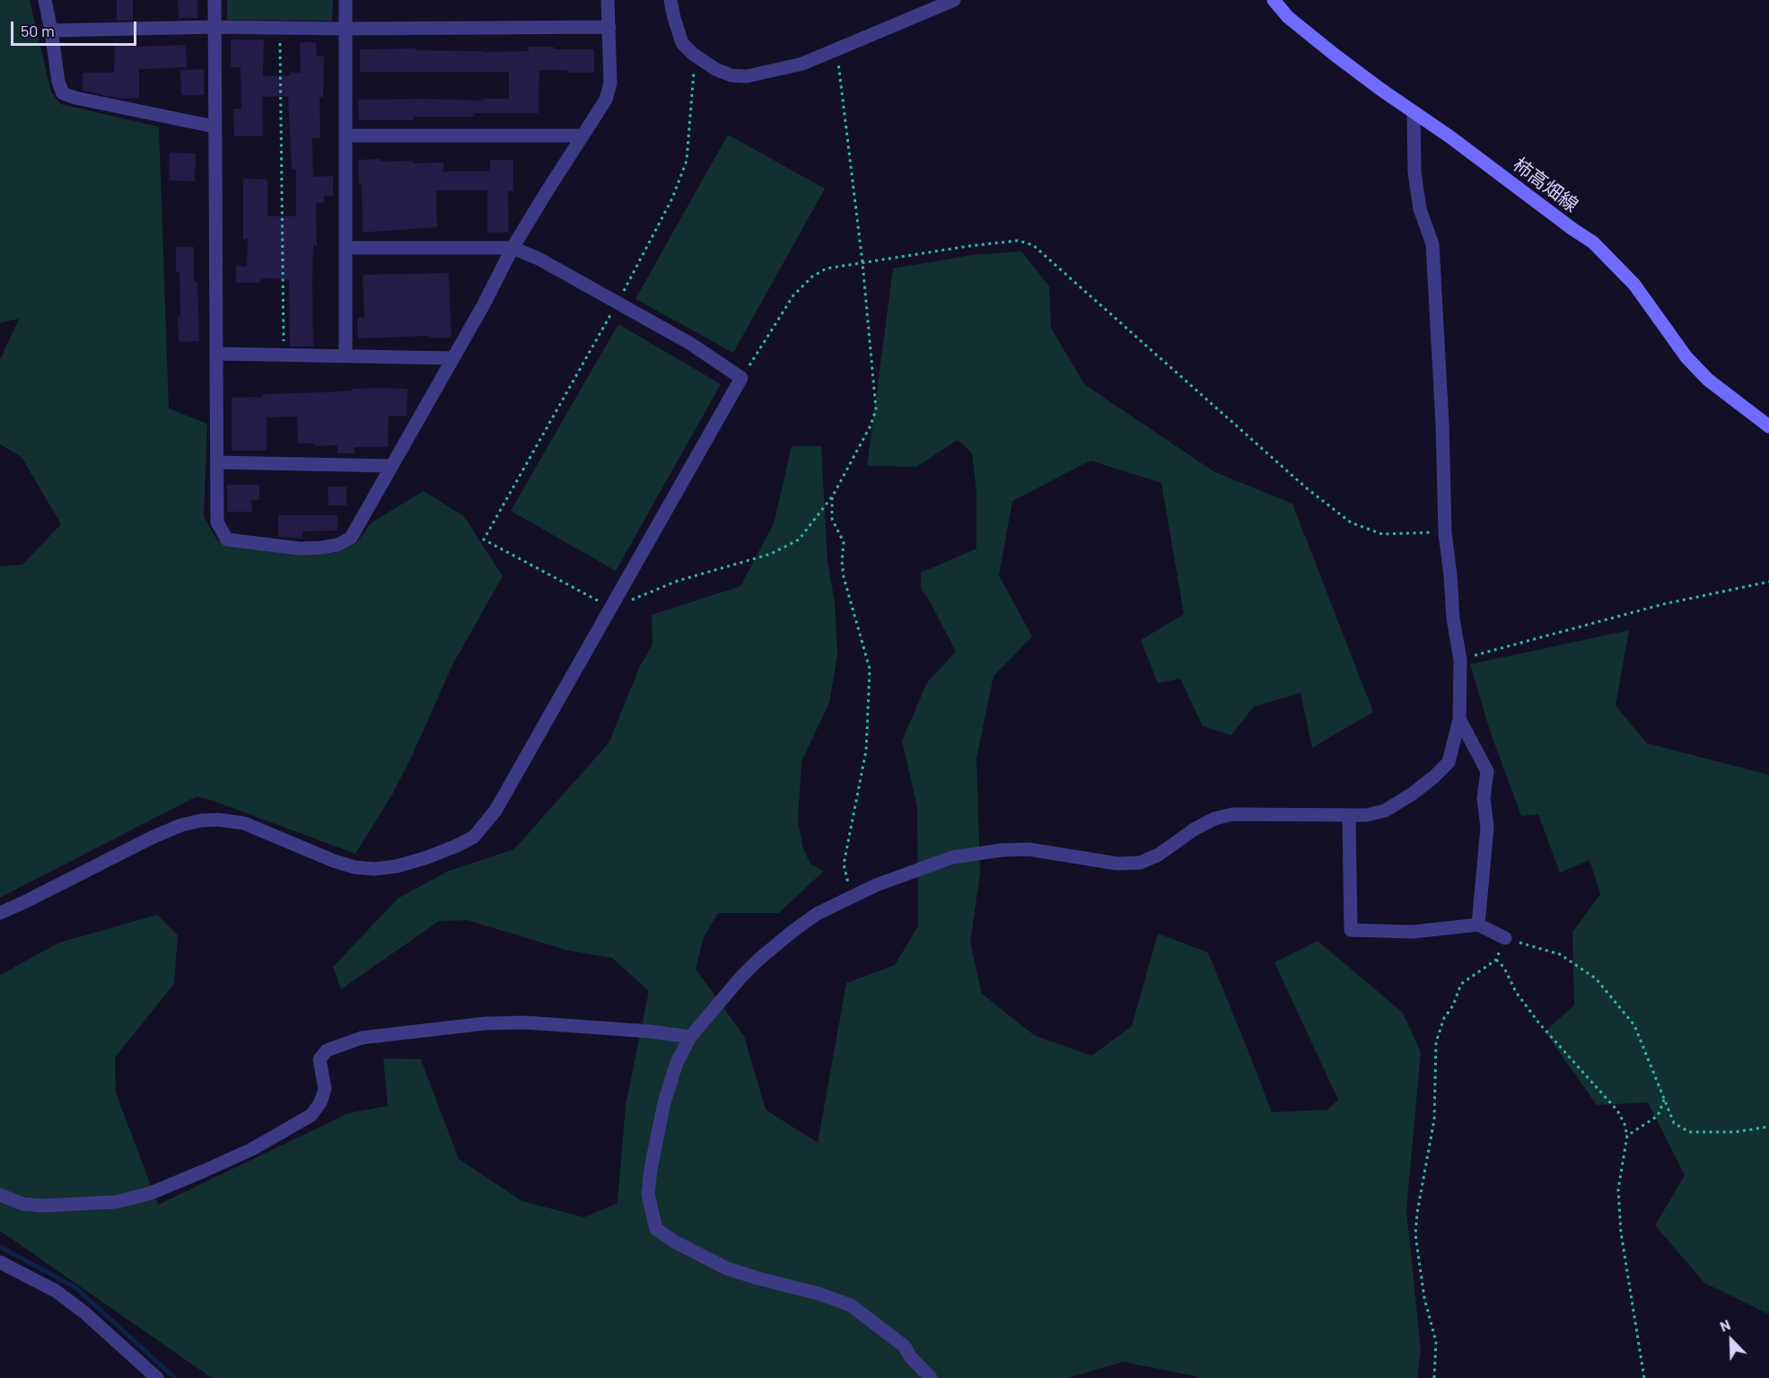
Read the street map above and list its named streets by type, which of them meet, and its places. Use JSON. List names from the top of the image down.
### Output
{
  "streets": {
    "main road": ["柿高畑線"]
  },
  "scale_bar": "50 m",
  "north": "top left"
}
